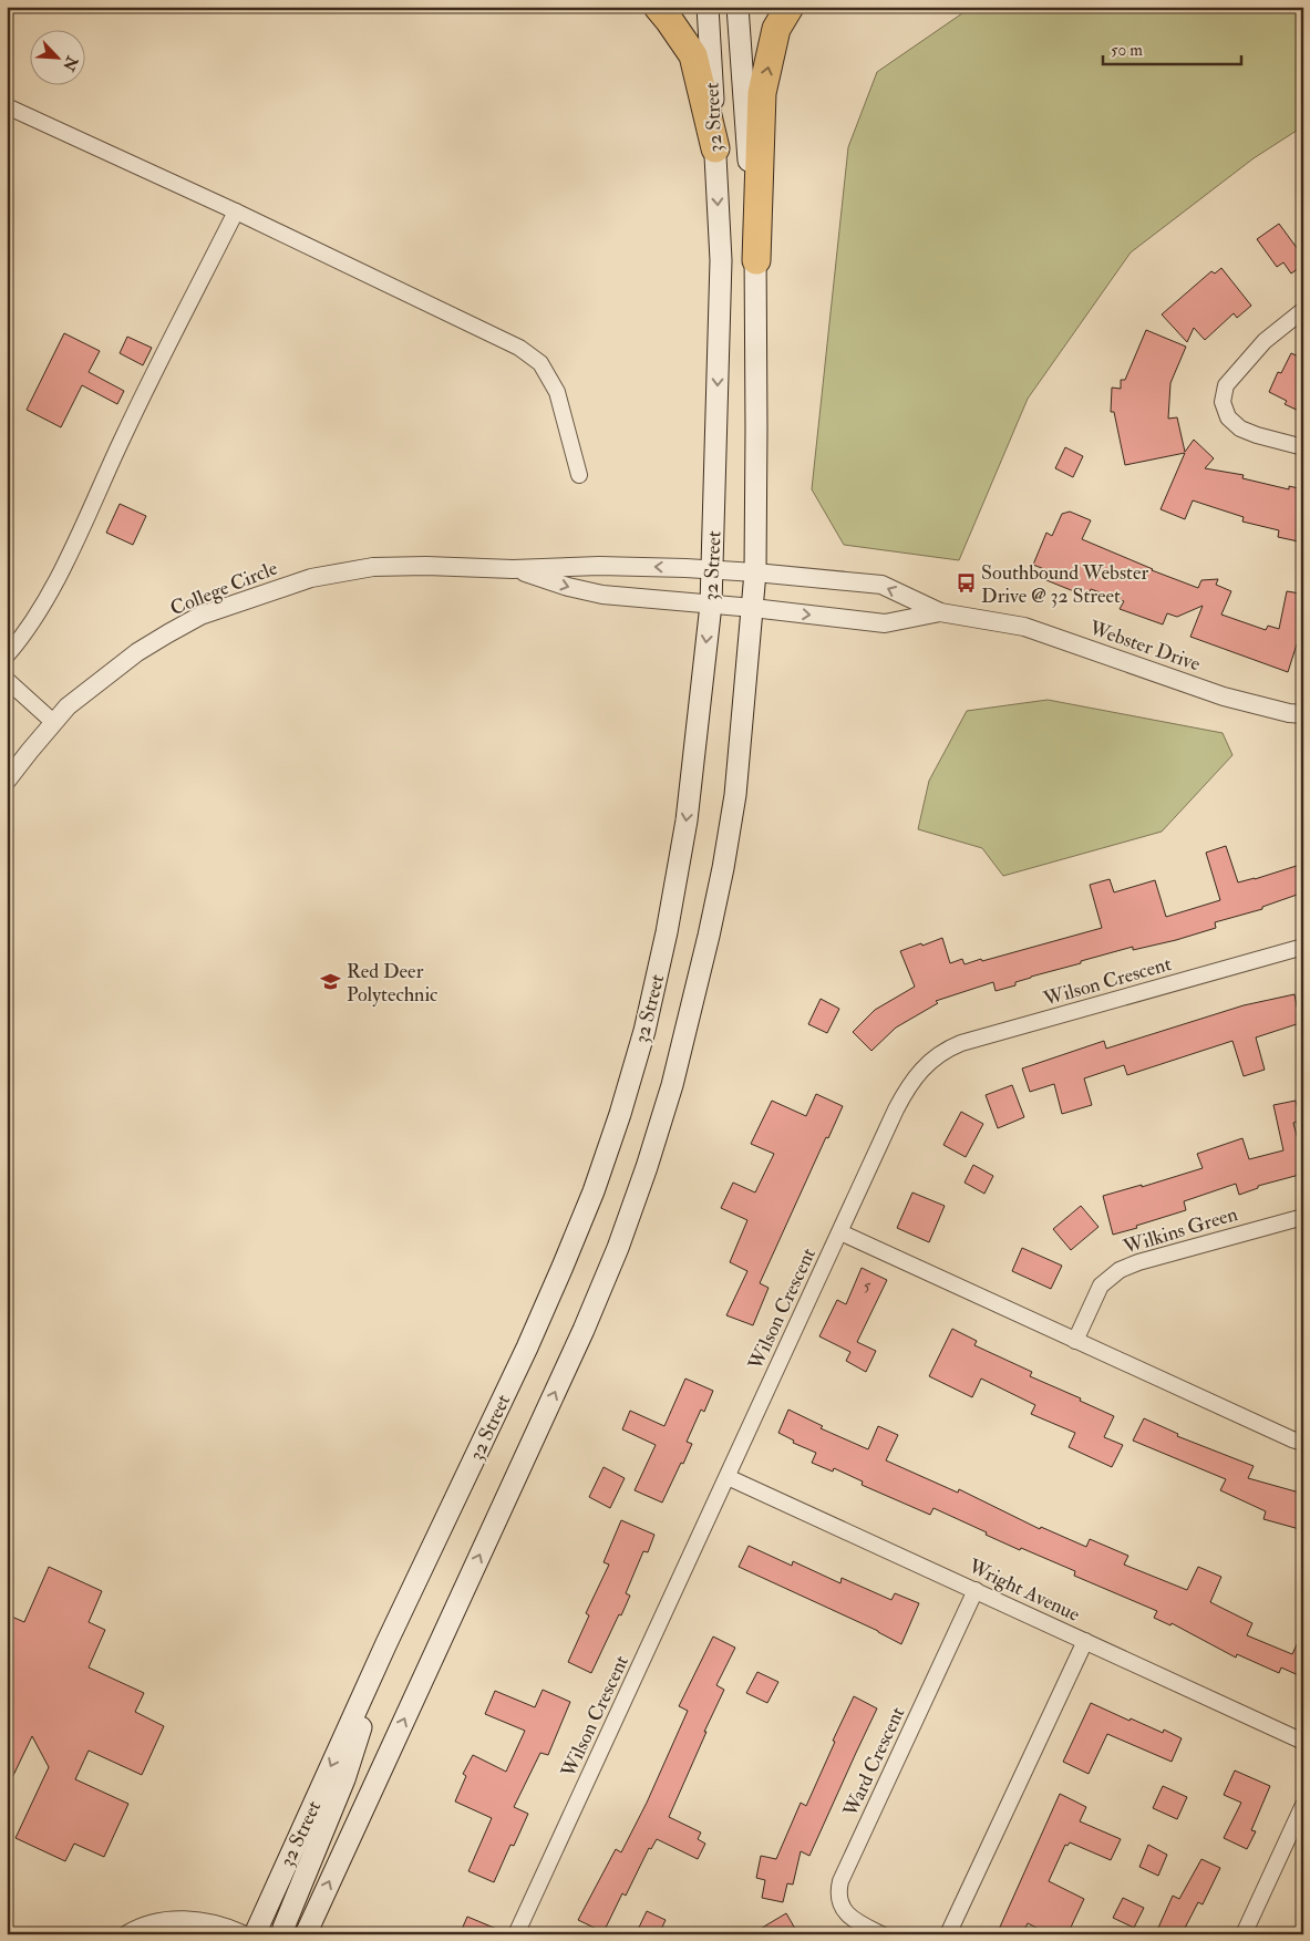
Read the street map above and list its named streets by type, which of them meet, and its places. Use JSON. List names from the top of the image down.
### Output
{
  "streets": {
    "main road": ["32 Street"],
    "street": [
      "College Circle",
      "Webster Drive",
      "Wilson Crescent",
      "Wilkins Green",
      "Wright Avenue",
      "Ward Crescent"
    ]
  },
  "crossings": [
    ["32 Street", "College Circle"],
    ["32 Street", "Webster Drive"],
    ["College Circle", "Webster Drive"],
    ["Wilson Crescent", "Wright Avenue"],
    ["Wright Avenue", "Ward Crescent"]
  ],
  "places": {
    "bus stop": ["Southbound Webster Drive @ 32 Street"],
    "school or university": ["Red Deer Polytechnic"]
  },
  "house_numbers": ["5"],
  "scale_bar": "50 m",
  "north": "bottom right"
}
